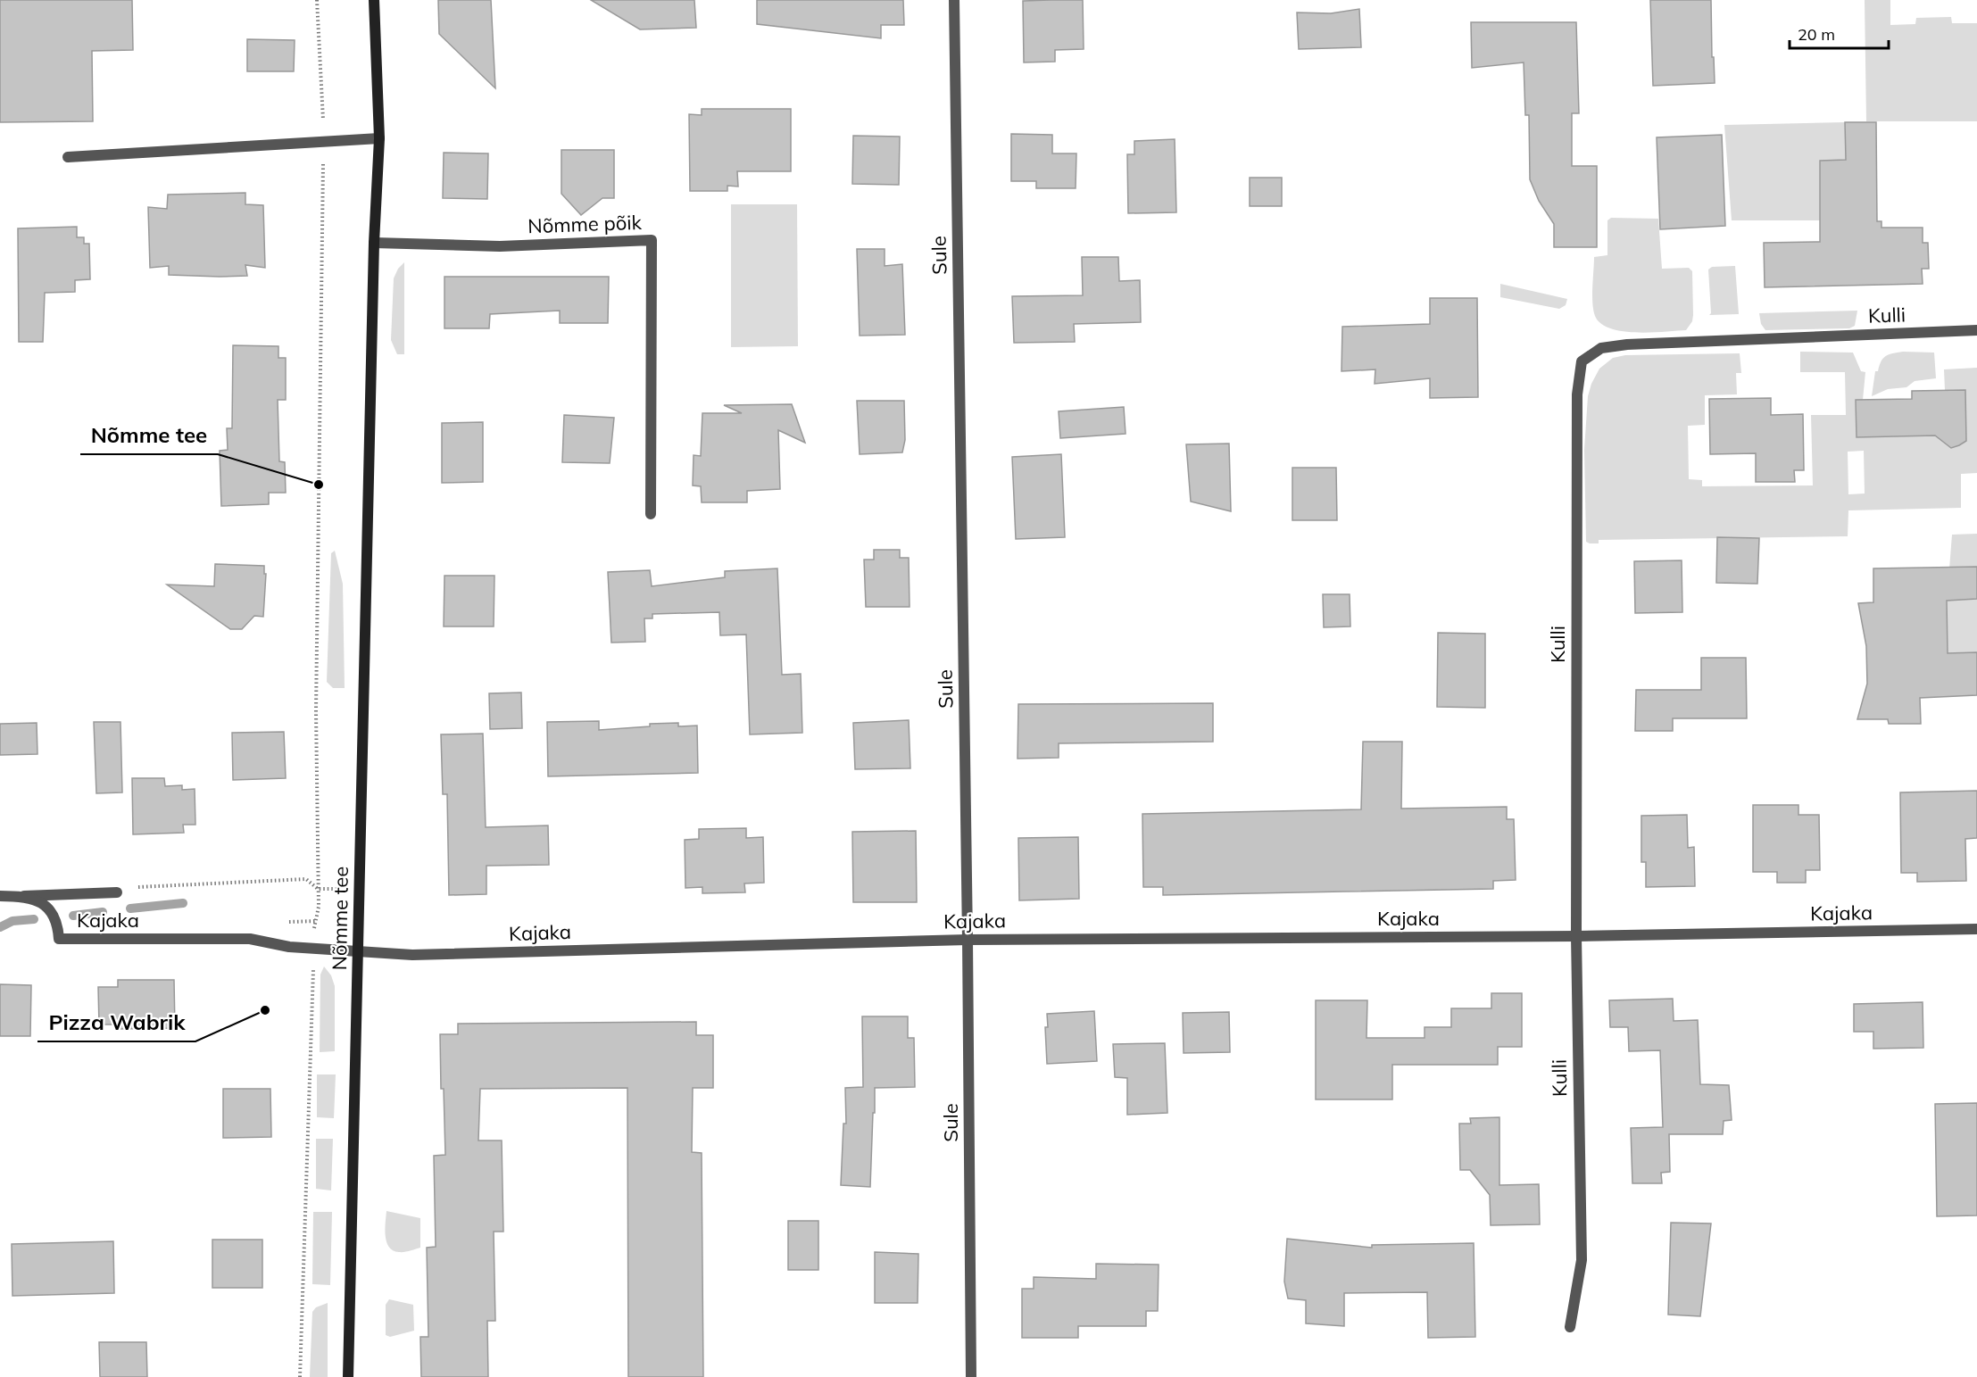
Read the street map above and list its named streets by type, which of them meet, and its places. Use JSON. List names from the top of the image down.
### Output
{
  "streets": {
    "street": [
      "Nõmme põik",
      "Sule",
      "Kulli",
      "Kajaka",
      "Nõmme tee"
    ]
  },
  "crossings": [
    ["Nõmme põik", "Nõmme tee"],
    ["Sule", "Kajaka"],
    ["Kulli", "Kajaka"],
    ["Kajaka", "Nõmme tee"]
  ],
  "places": ["Nõmme tee", "Pizza Wabrik"],
  "scale_bar": "20 m"
}
